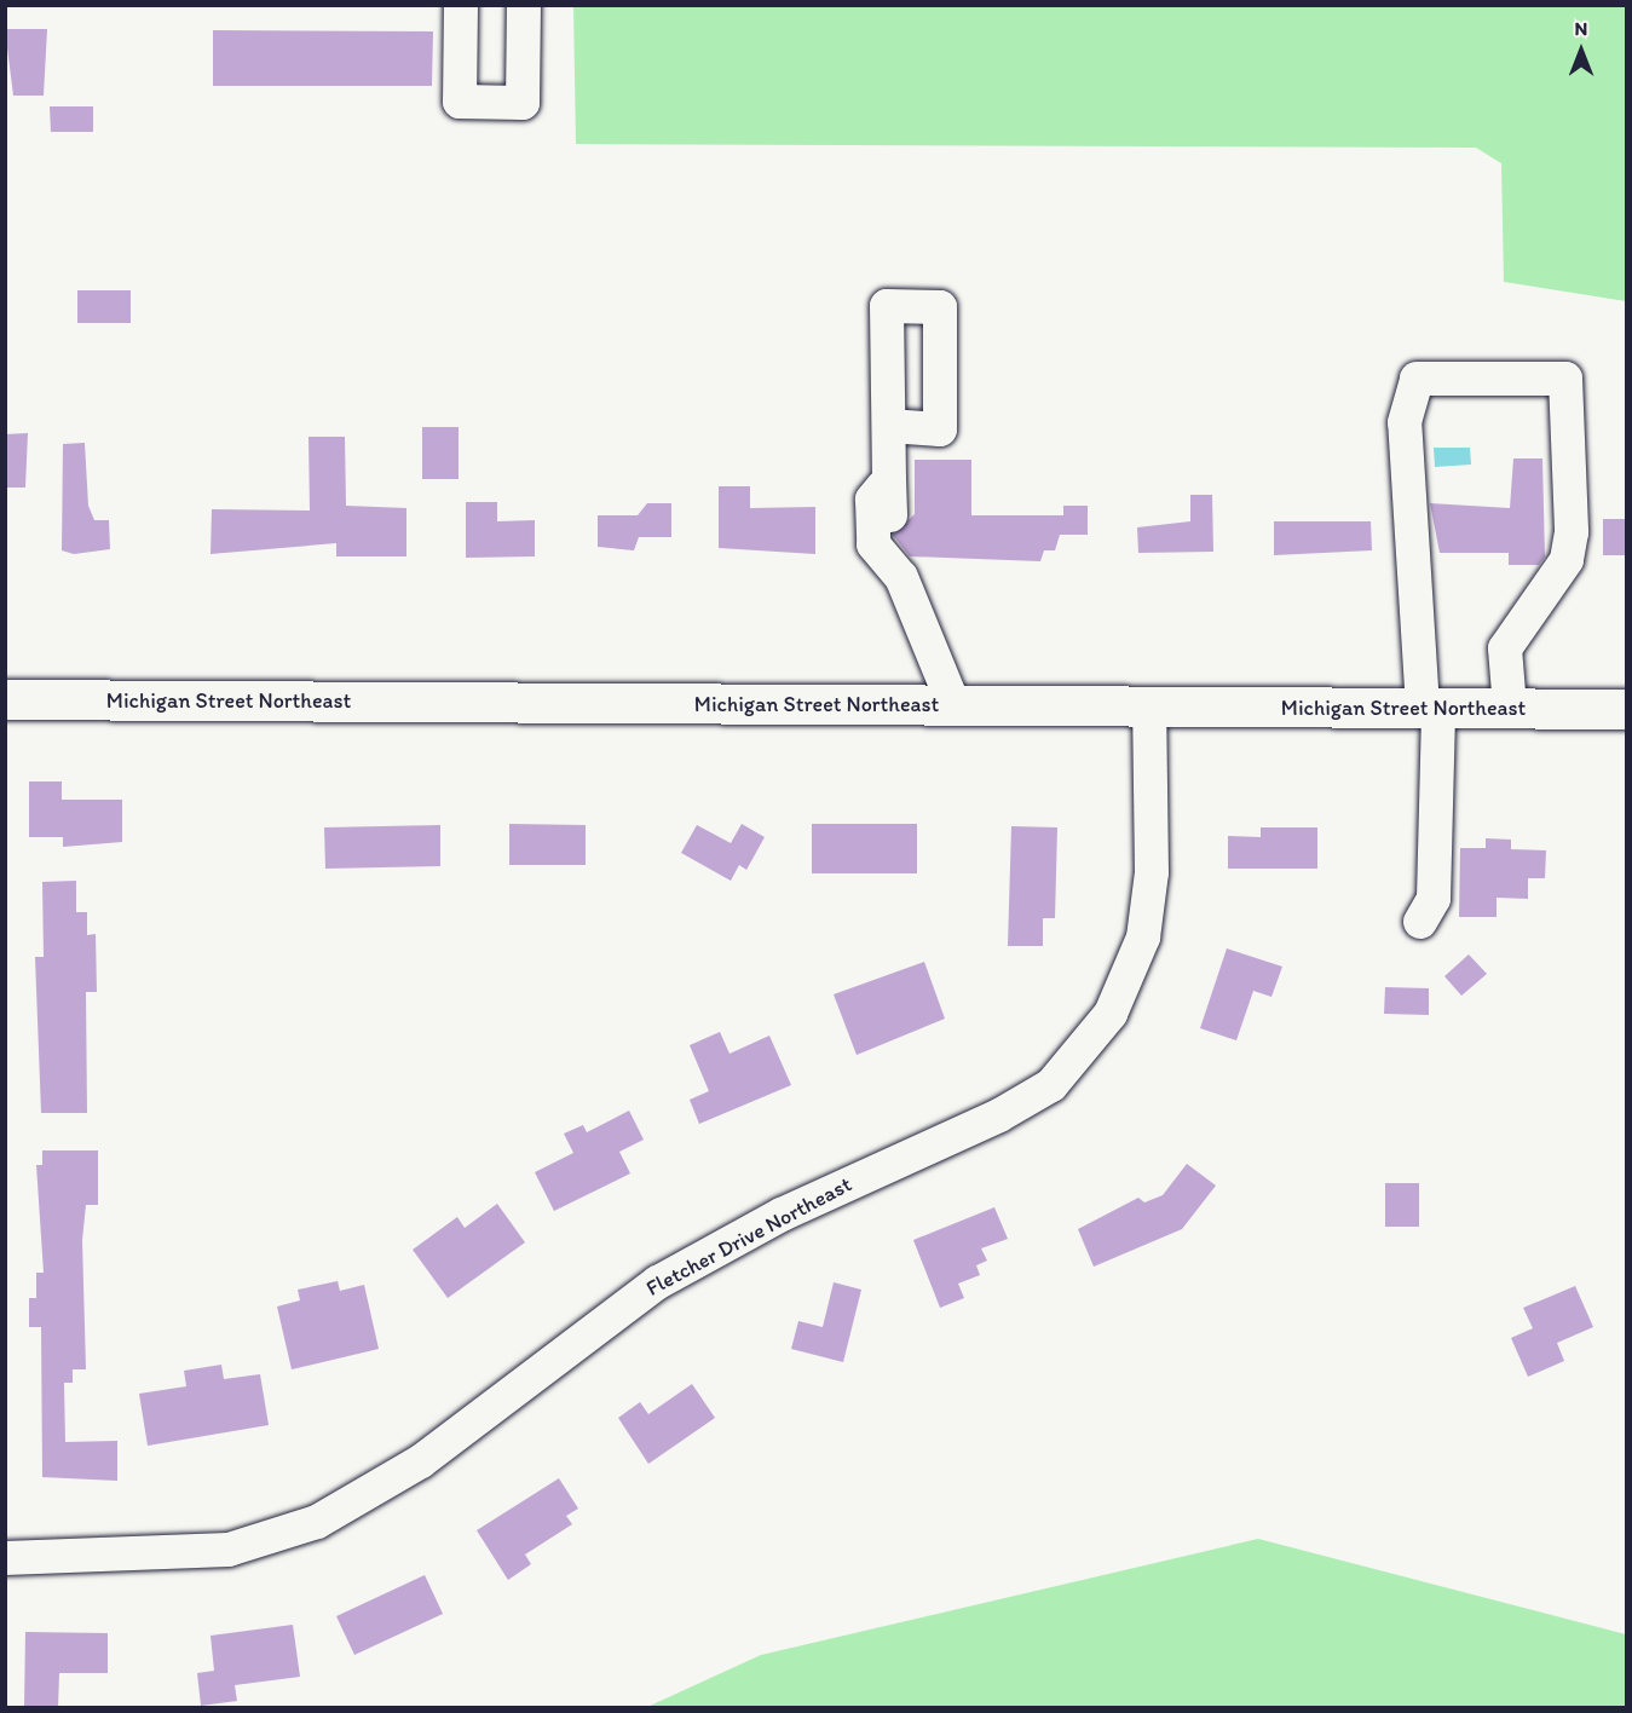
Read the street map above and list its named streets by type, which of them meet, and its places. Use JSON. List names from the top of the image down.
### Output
{
  "streets": {
    "main road": ["Michigan Street Northeast"],
    "street": ["Fletcher Drive Northeast"]
  },
  "crossings": [
    ["Michigan Street Northeast", "Fletcher Drive Northeast"]
  ],
  "north": "top"
}
